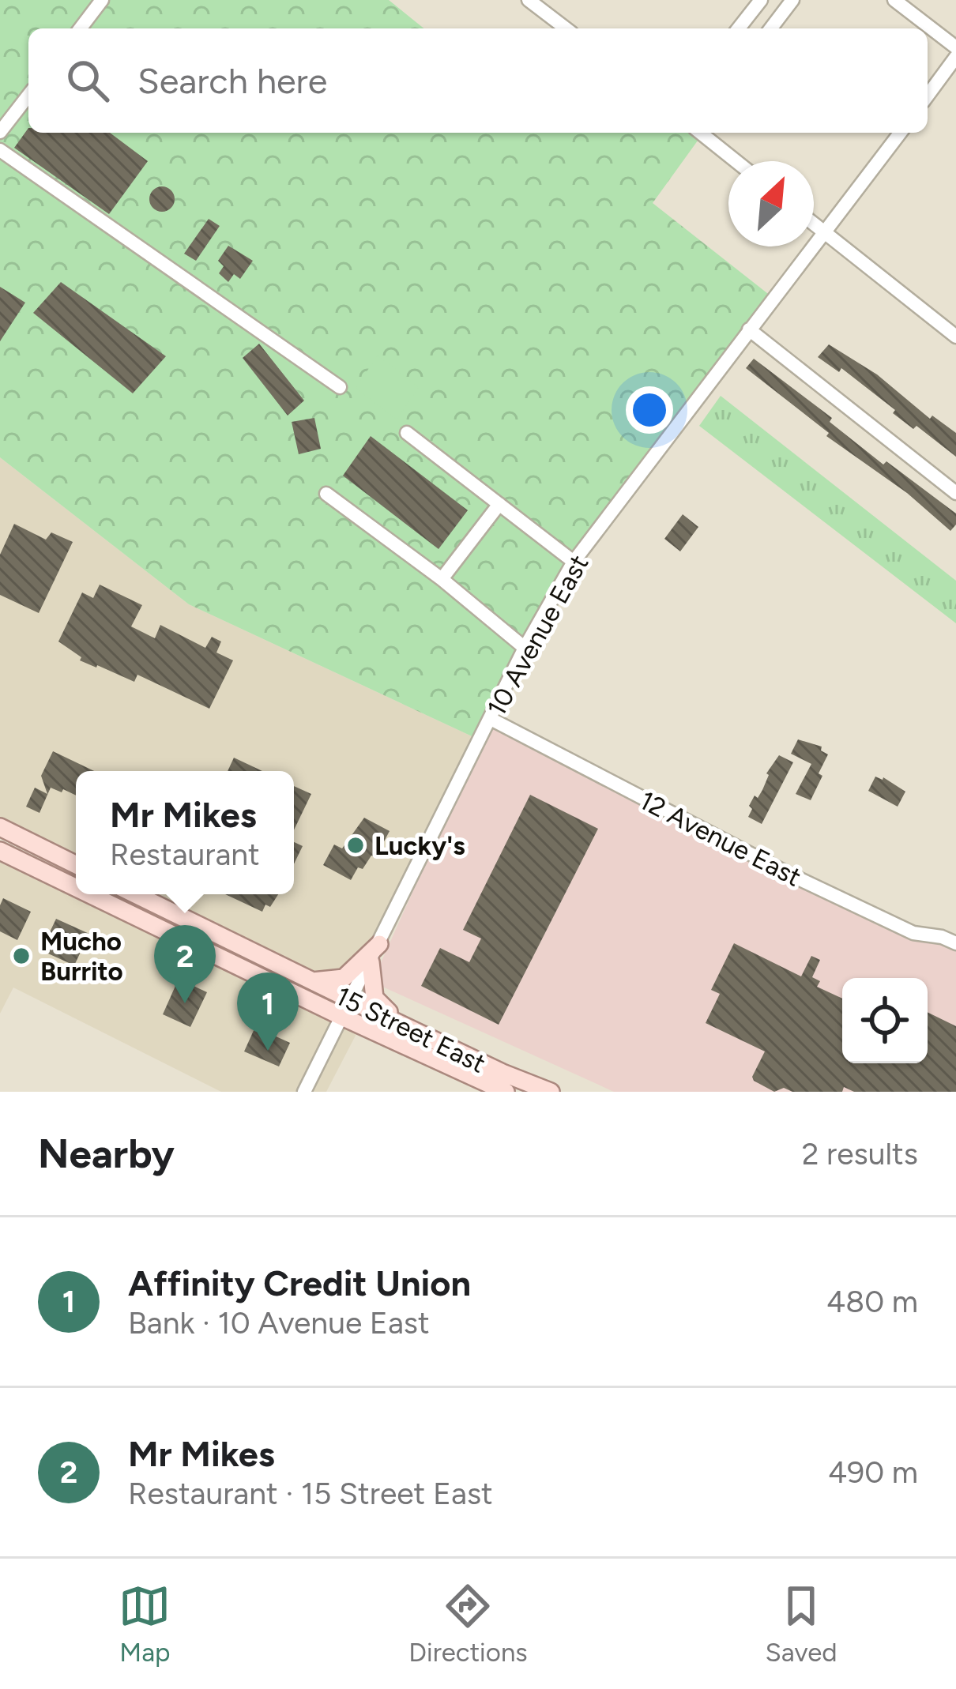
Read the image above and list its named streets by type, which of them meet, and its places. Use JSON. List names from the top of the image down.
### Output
{
  "streets": {
    "main road": ["15 Street East"],
    "street": ["10 Avenue East", "12 Avenue East"]
  },
  "crossings": [
    ["10 Avenue East", "12 Avenue East"],
    ["10 Avenue East", "15 Street East"]
  ],
  "places": ["Lucky's", "Mucho Burrito"],
  "north": "top right",
  "page": {
    "search": "Search here",
    "popup": ["Mr Mikes", "Restaurant"],
    "pins": ["2", "1"],
    "heading": ["Nearby", "2 results"],
    "list": [
      {
        "mark": "1",
        "name": "Affinity Credit Union",
        "note": "Bank · 10 Avenue East",
        "value": "480 m"
      },
      {
        "mark": "2",
        "name": "Mr Mikes",
        "note": "Restaurant · 15 Street East",
        "value": "490 m"
      }
    ],
    "nav": ["Map", "Directions", "Saved"]
  }
}
